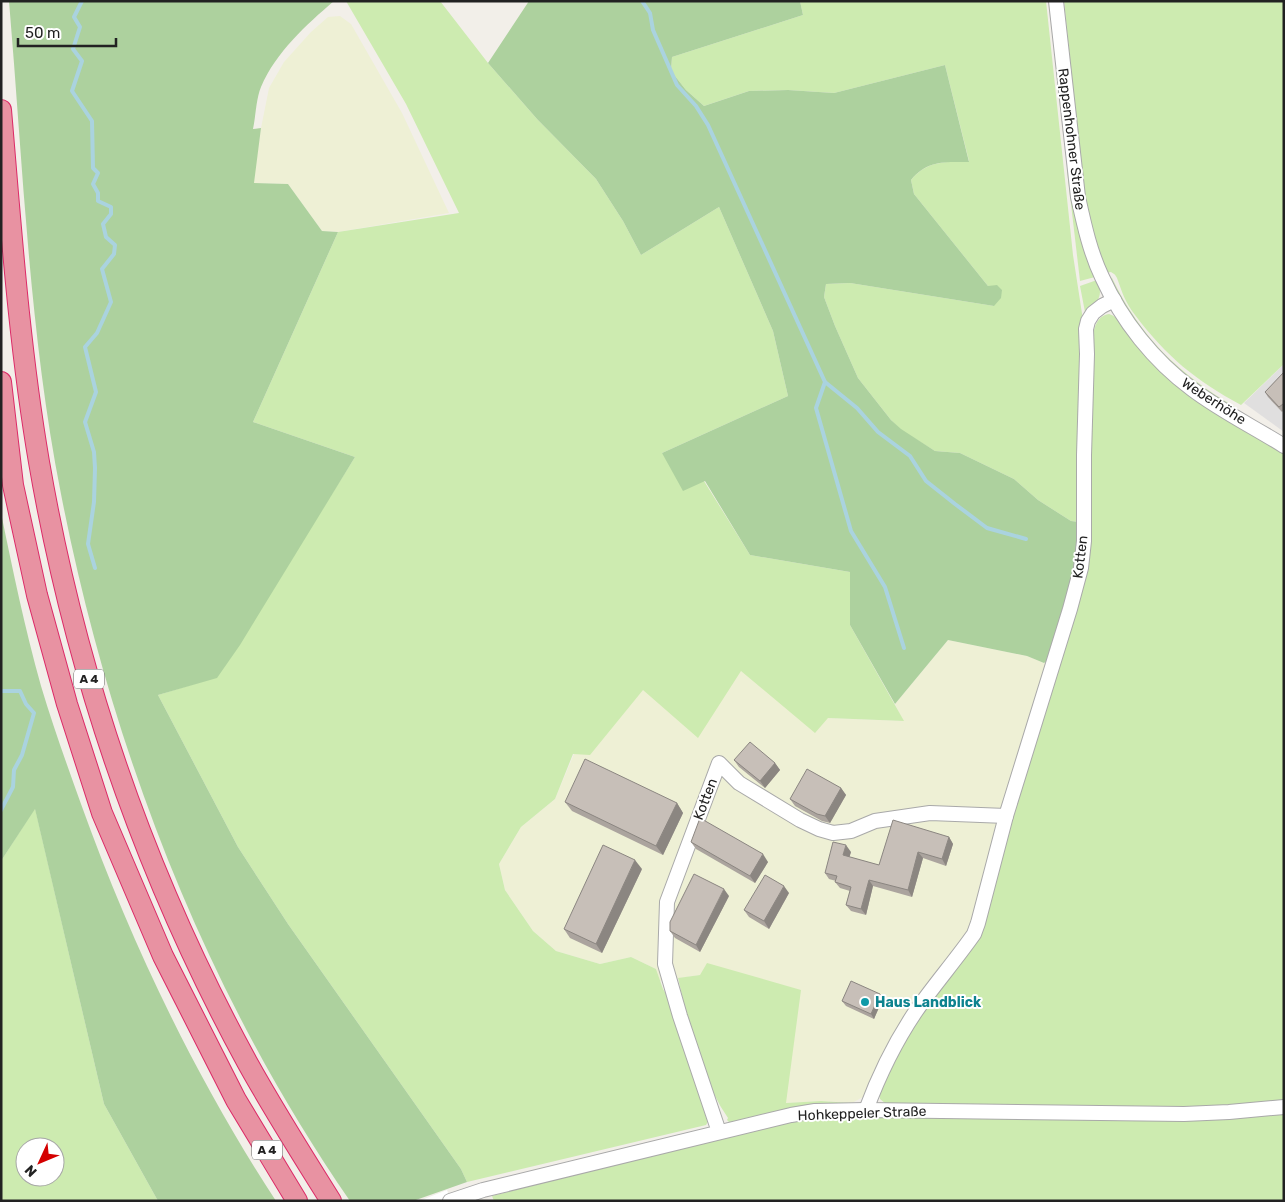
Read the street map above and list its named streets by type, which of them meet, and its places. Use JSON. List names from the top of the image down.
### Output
{
  "streets": {
    "highway": ["A 4"],
    "street": [
      "Rappenhohner Straße",
      "Weberhöhe",
      "Kotten",
      "Hohkeppeler Straße"
    ]
  },
  "crossings": [
    ["Rappenhohner Straße", "Weberhöhe"],
    ["Rappenhohner Straße", "Kotten"],
    ["Weberhöhe", "Kotten"],
    ["Kotten", "Hohkeppeler Straße"]
  ],
  "places": ["Haus Landblick"],
  "scale_bar": "50 m",
  "north": "bottom left"
}
